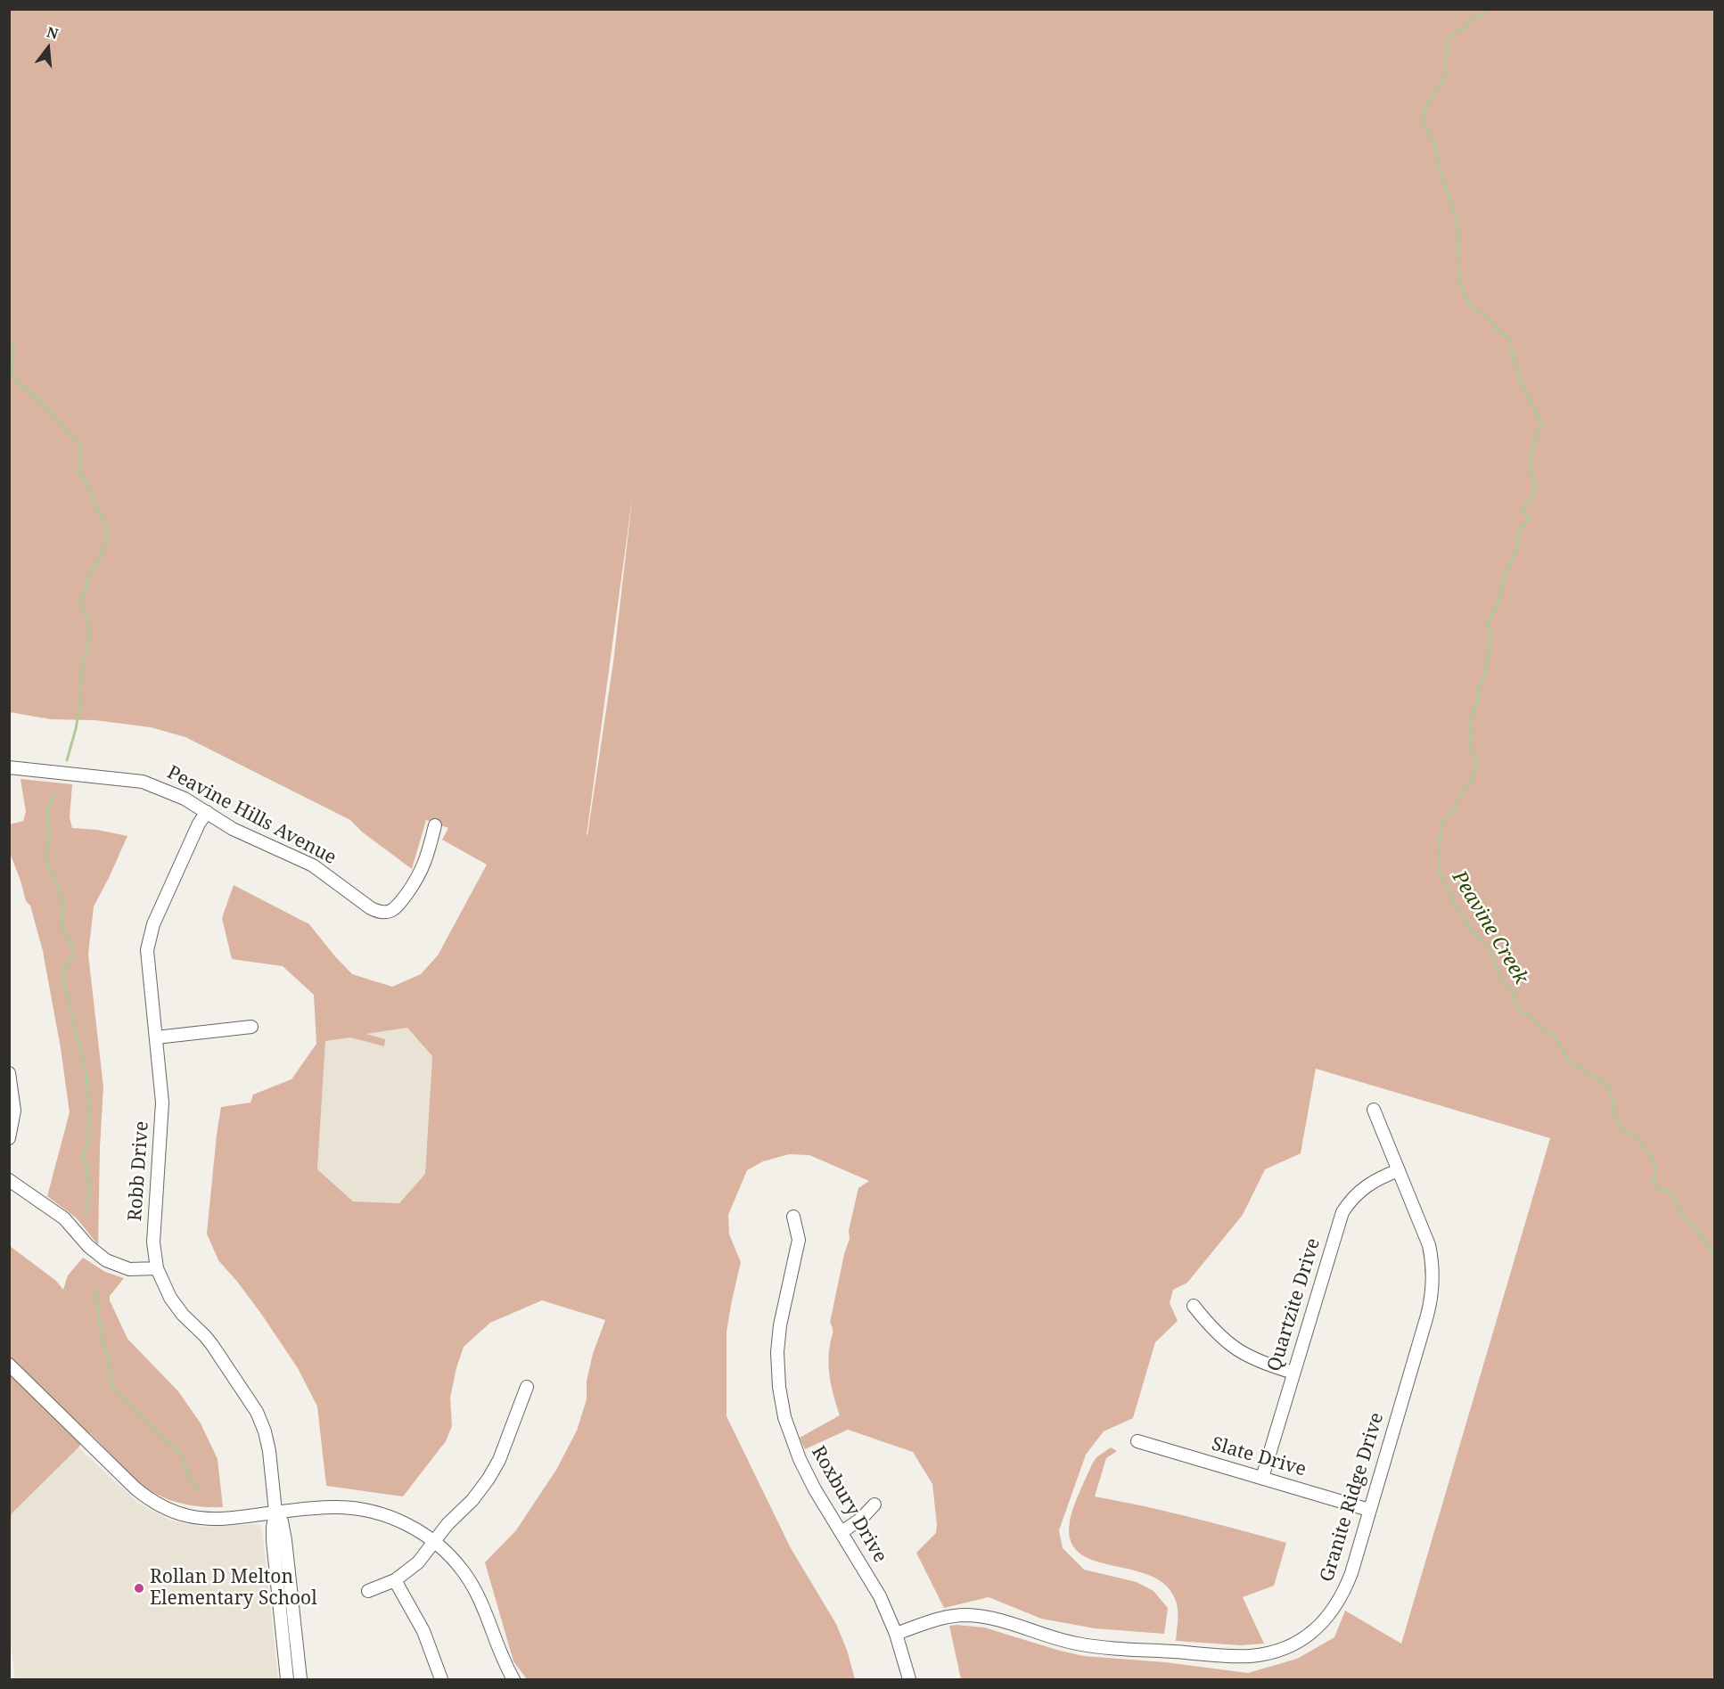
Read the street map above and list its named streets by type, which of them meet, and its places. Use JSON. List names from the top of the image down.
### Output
{
  "streets": {
    "street": [
      "Peavine Hills Avenue",
      "Robb Drive",
      "Quartzite Drive",
      "Slate Drive",
      "Granite Ridge Drive",
      "Roxbury Drive"
    ]
  },
  "crossings": [
    ["Peavine Hills Avenue", "Robb Drive"],
    ["Quartzite Drive", "Slate Drive"],
    ["Quartzite Drive", "Granite Ridge Drive"],
    ["Slate Drive", "Granite Ridge Drive"],
    ["Granite Ridge Drive", "Roxbury Drive"]
  ],
  "water": ["Peavine Creek"],
  "places": ["Rollan D Melton Elementary School"],
  "north": "top"
}
